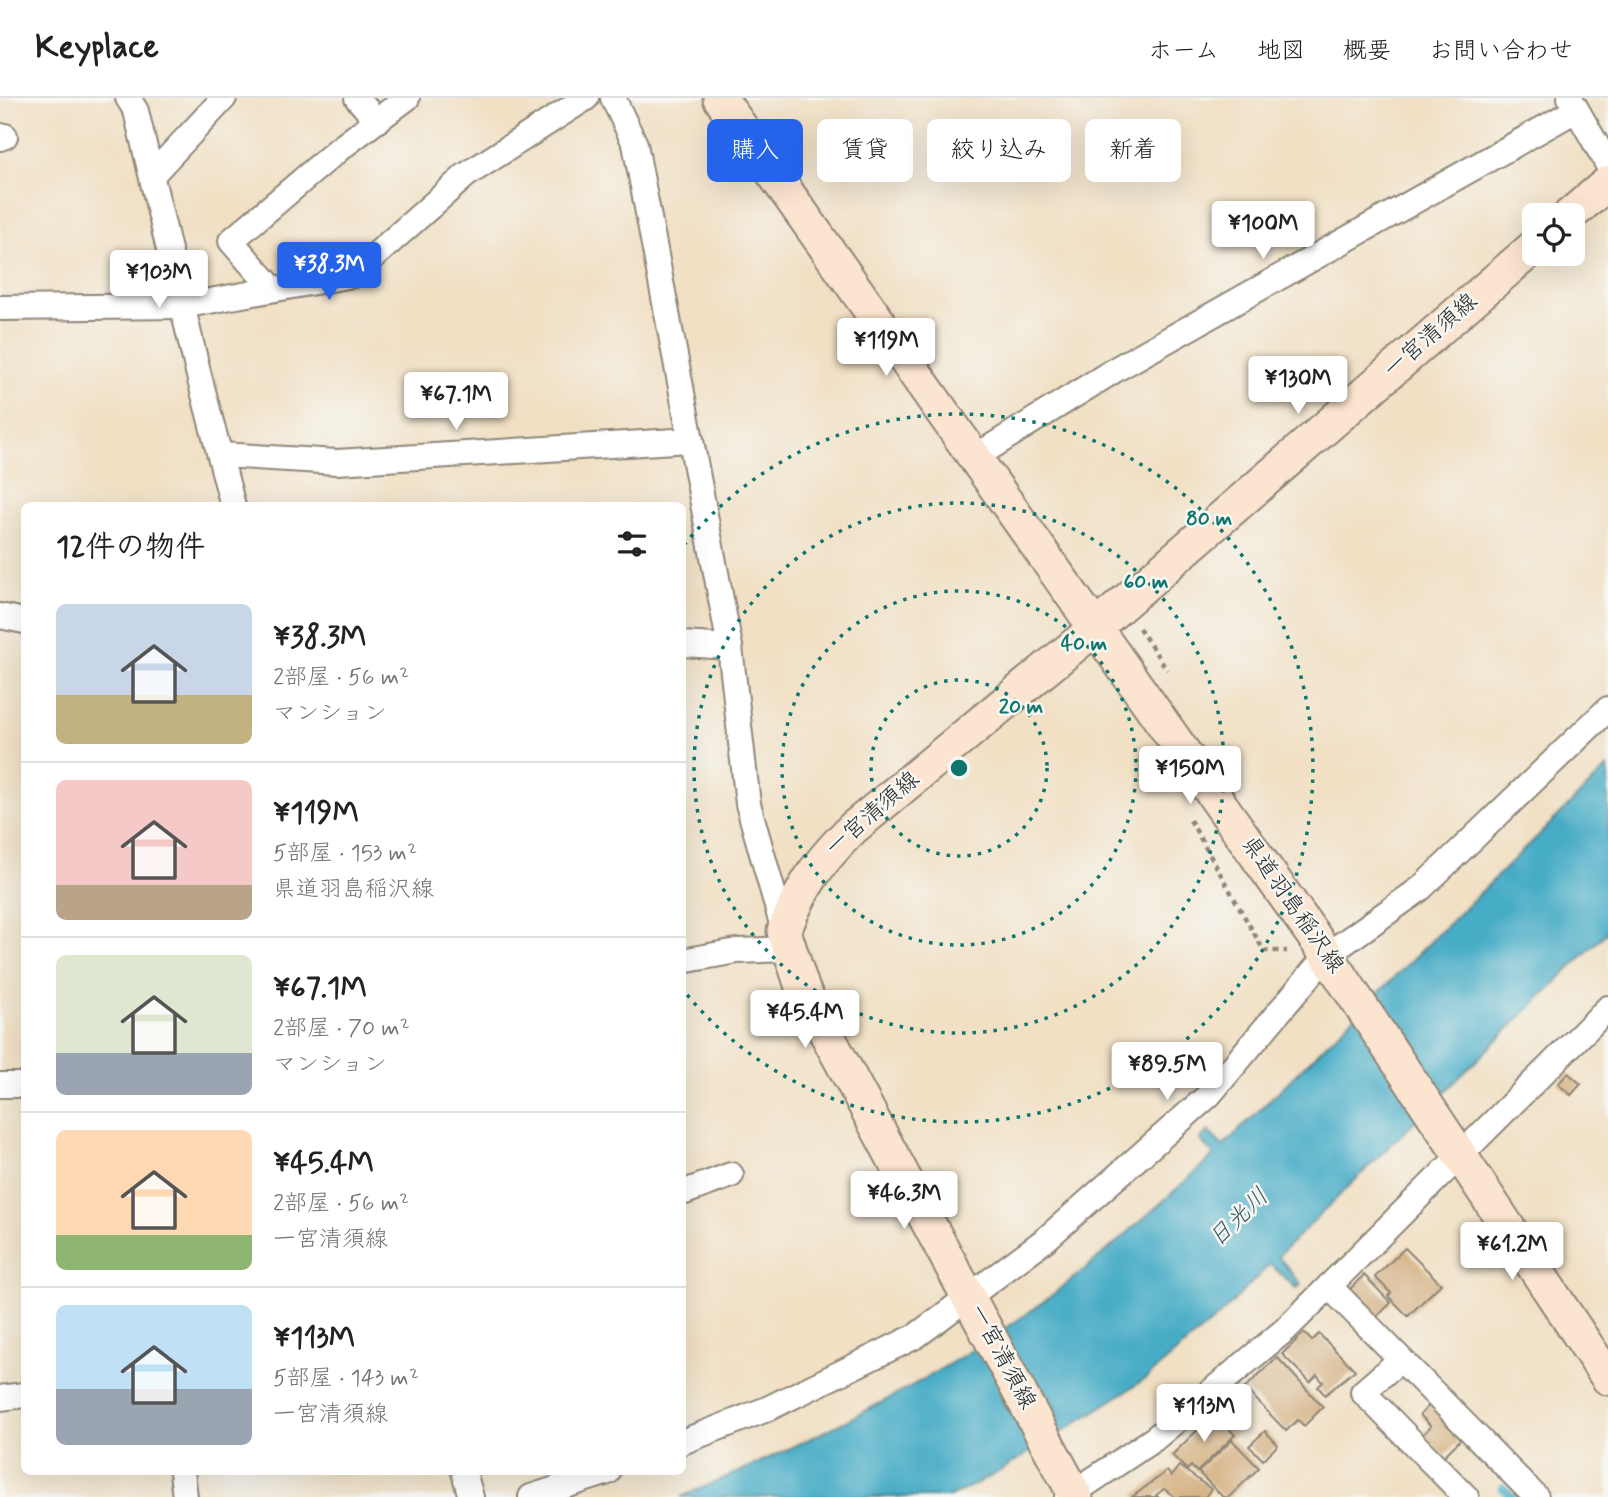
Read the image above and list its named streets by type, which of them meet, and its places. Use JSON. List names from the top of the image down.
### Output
{
  "streets": {
    "main road": ["一宮清須線", "県道羽島稲沢線"]
  },
  "crossings": [
    ["一宮清須線", "県道羽島稲沢線"]
  ],
  "water": ["日光川"],
  "page": {
    "header": "Keyplace",
    "nav": [
      "ホーム",
      "地図",
      "概要",
      "お問い合わせ"
    ],
    "chip": [
      "購入",
      "賃貸",
      "絞り込み",
      "新着"
    ],
    "price": [
      "¥100M",
      "¥38.3M",
      "¥103M",
      "¥119M",
      "¥130M",
      "¥67.1M",
      "¥150M",
      "¥45.4M",
      "¥89.5M",
      "¥46.3M",
      "¥61.2M",
      "¥113M"
    ],
    "heading": "12件の物件",
    "list": [
      {
        "name": "¥38.3M",
        "note": "2部屋 · 56 m² · マンション"
      },
      {
        "name": "¥119M",
        "note": "5部屋 · 153 m² · 県道羽島稲沢線"
      },
      {
        "name": "¥67.1M",
        "note": "2部屋 · 70 m² · マンション"
      },
      {
        "name": "¥45.4M",
        "note": "2部屋 · 56 m² · 一宮清須線"
      },
      {
        "name": "¥113M",
        "note": "5部屋 · 143 m² · 一宮清須線"
      }
    ]
  },
  "rings": [
    "80 m",
    "60 m",
    "40 m",
    "20 m"
  ]
}
